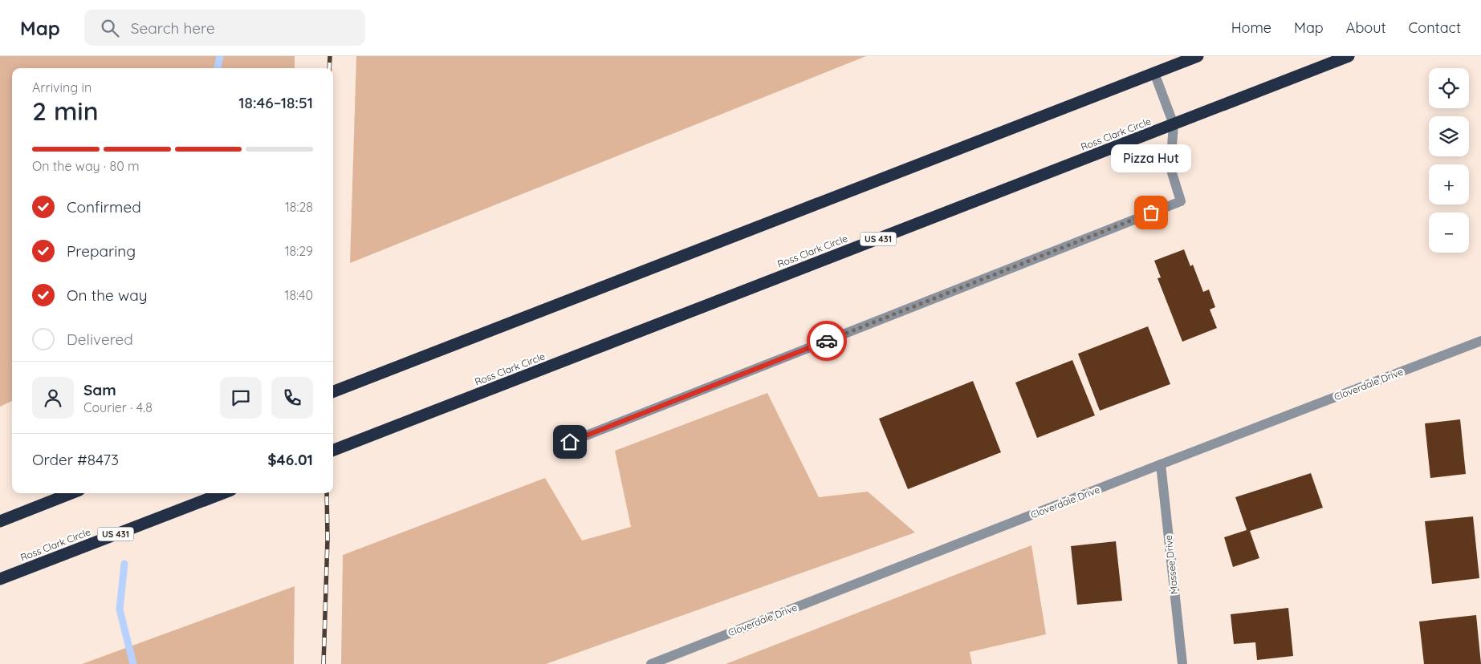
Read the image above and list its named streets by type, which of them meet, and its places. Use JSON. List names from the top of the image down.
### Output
{
  "streets": {
    "highway": ["Ross Clark Circle", "US 431"],
    "street": ["Cloverdale Drive", "Massee Drive"]
  },
  "crossings": [
    ["Cloverdale Drive", "Massee Drive"]
  ],
  "places": ["Pizza Hut"],
  "page": {
    "header": "Map",
    "search": "Search here",
    "nav": [
      "Home",
      "Map",
      "About",
      "Contact"
    ],
    "map_buttons": ["+", "−"],
    "heading": ["2 min", "Arriving in", "18:46–18:51"],
    "panel": [
      "Sam",
      "Courier · 4.8",
      "Order #8473",
      "$46.01"
    ],
    "bar": "On the way · 80 m",
    "bubble": "Pizza Hut",
    "list": [
      ["Confirmed", "18:28"],
      ["Preparing", "18:29"],
      ["On the way", "18:40"],
      "Delivered"
    ]
  }
}
